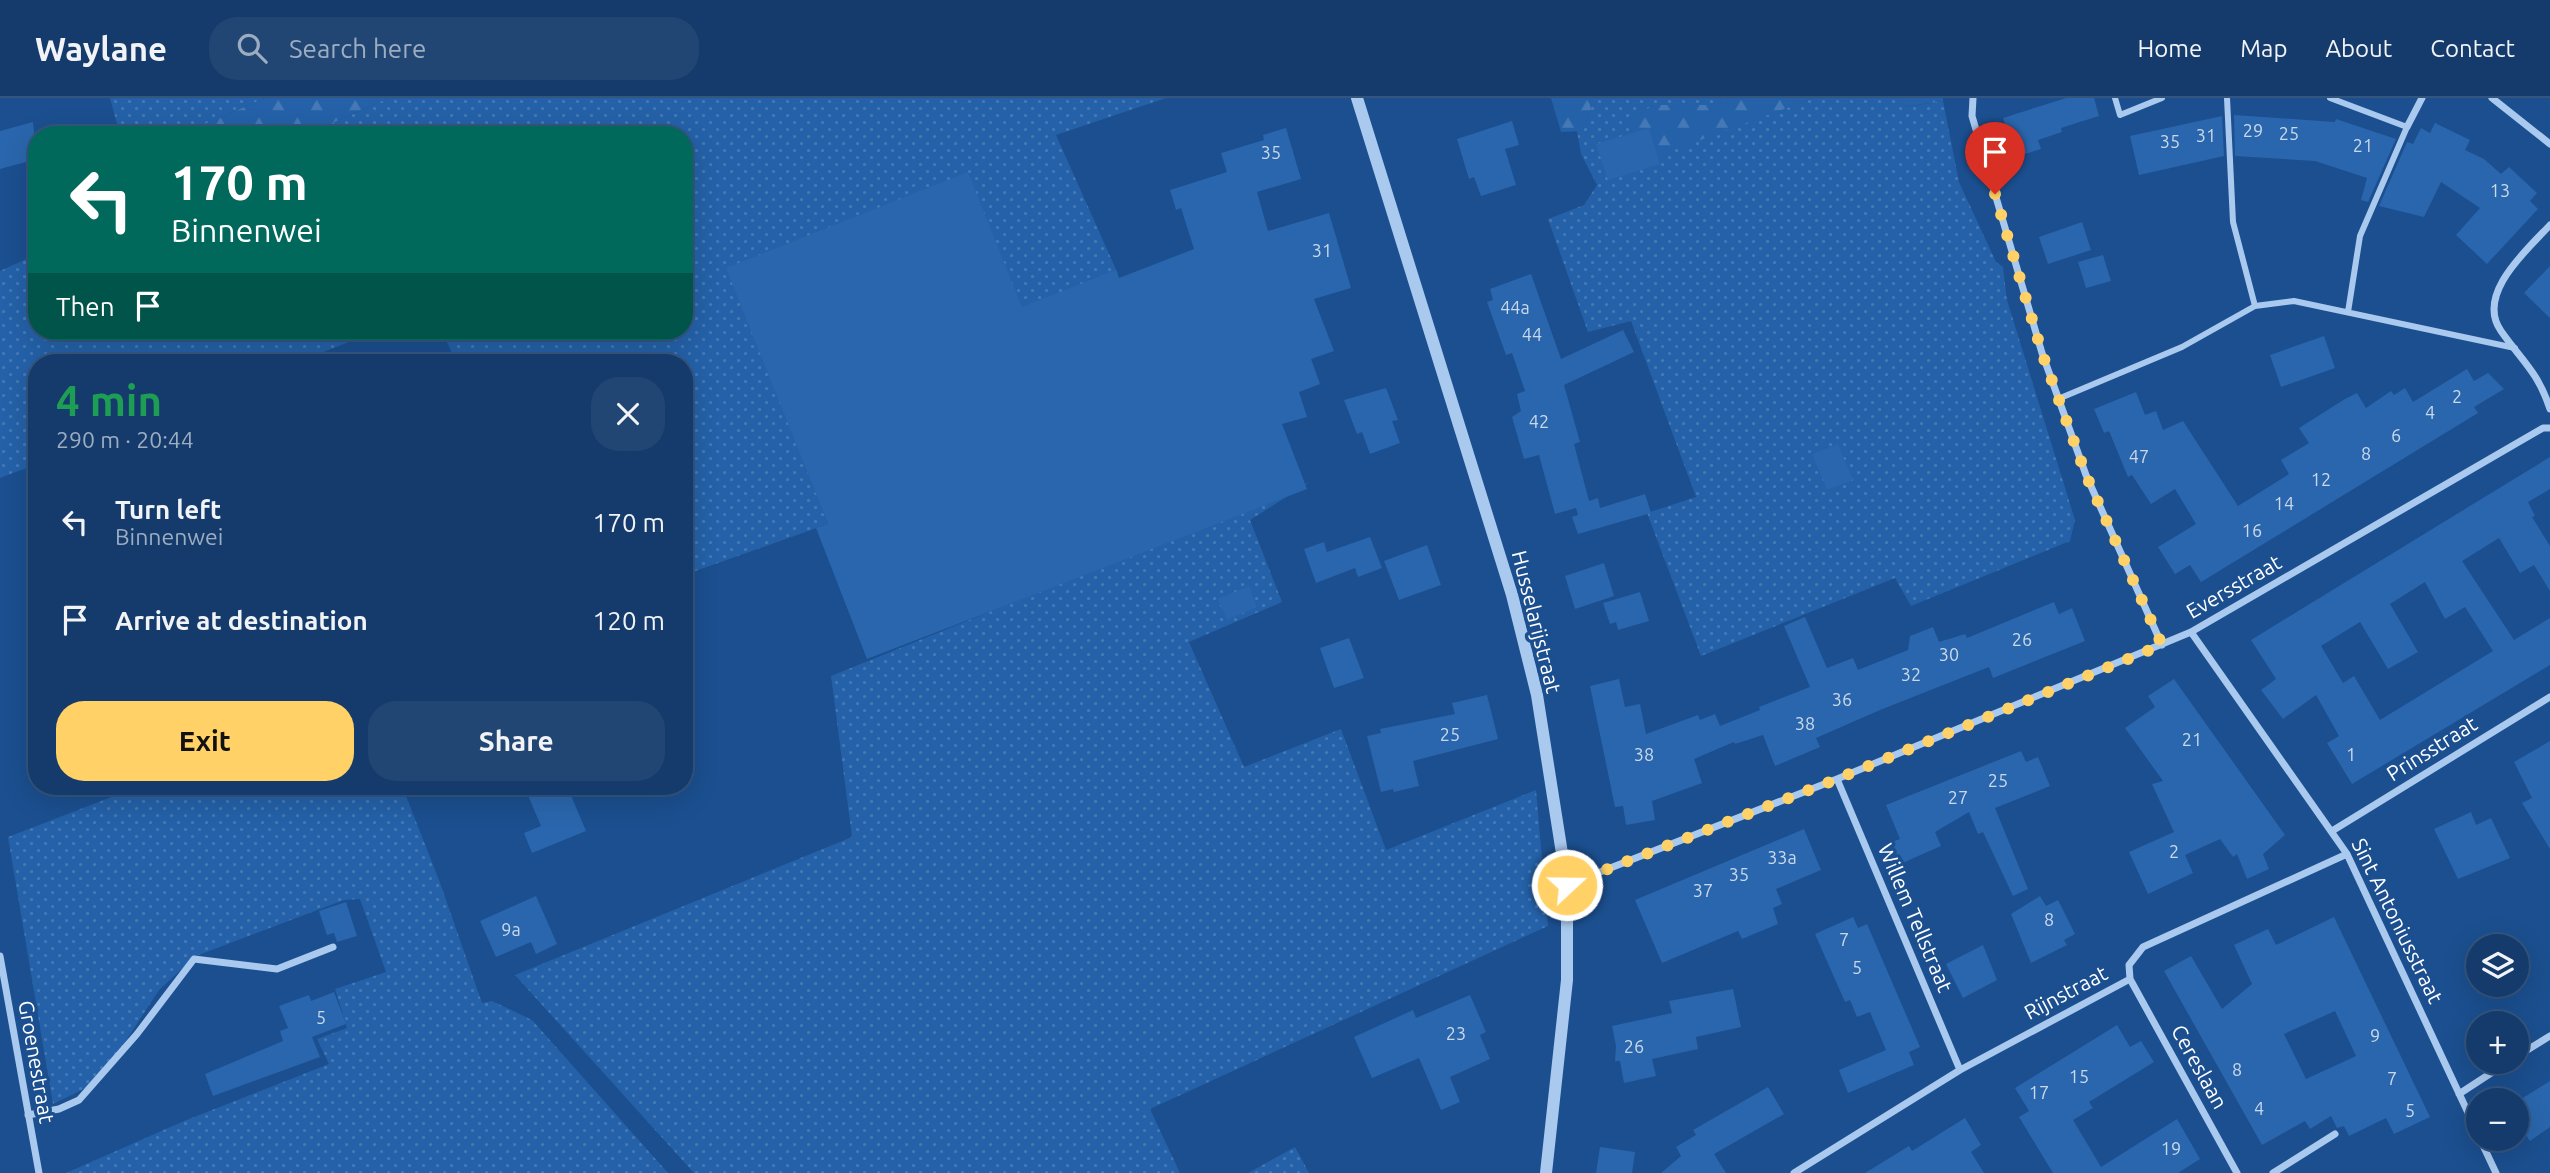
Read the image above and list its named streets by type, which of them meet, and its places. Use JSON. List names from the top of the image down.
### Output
{
  "streets": {
    "street": [
      "Eversstraat",
      "Husselarijstraat",
      "Prinsstraat",
      "Willem Tellstraat",
      "Sint Antoniusstraat",
      "Rijnstraat",
      "Groenestraat",
      "Cereslaan"
    ]
  },
  "crossings": [
    ["Eversstraat", "Husselarijstraat"],
    ["Eversstraat", "Willem Tellstraat"],
    ["Eversstraat", "Sint Antoniusstraat"],
    ["Prinsstraat", "Sint Antoniusstraat"],
    ["Willem Tellstraat", "Rijnstraat"],
    ["Sint Antoniusstraat", "Rijnstraat"],
    ["Rijnstraat", "Cereslaan"]
  ],
  "house_numbers": [
    "29",
    "25",
    "31",
    "35",
    "21",
    "35",
    "13",
    "31",
    "44a",
    "44",
    "2",
    "4",
    "42",
    "6",
    "8",
    "47",
    "12",
    "14",
    "16",
    "26",
    "30",
    "32",
    "36",
    "38",
    "25",
    "21",
    "38",
    "1",
    "25",
    "27",
    "2",
    "33a",
    "35",
    "37",
    "8",
    "9a",
    "7",
    "5",
    "5",
    "23",
    "9",
    "26",
    "8",
    "15",
    "7",
    "17",
    "4",
    "5",
    "19"
  ],
  "page": {
    "header": "Waylane",
    "search": "Search here",
    "nav": [
      "Home",
      "Map",
      "About",
      "Contact"
    ],
    "turn": ["170 m", "Binnenwei"],
    "then": "Then",
    "heading": ["4 min", "290 m · 20:44"],
    "list": [
      {
        "name": "Turn left",
        "note": "Binnenwei",
        "value": "170 m"
      },
      {
        "name": "Arrive at destination",
        "value": "120 m"
      }
    ],
    "buttons": ["Exit", "Share"],
    "map_buttons": ["+", "−"]
  }
}
